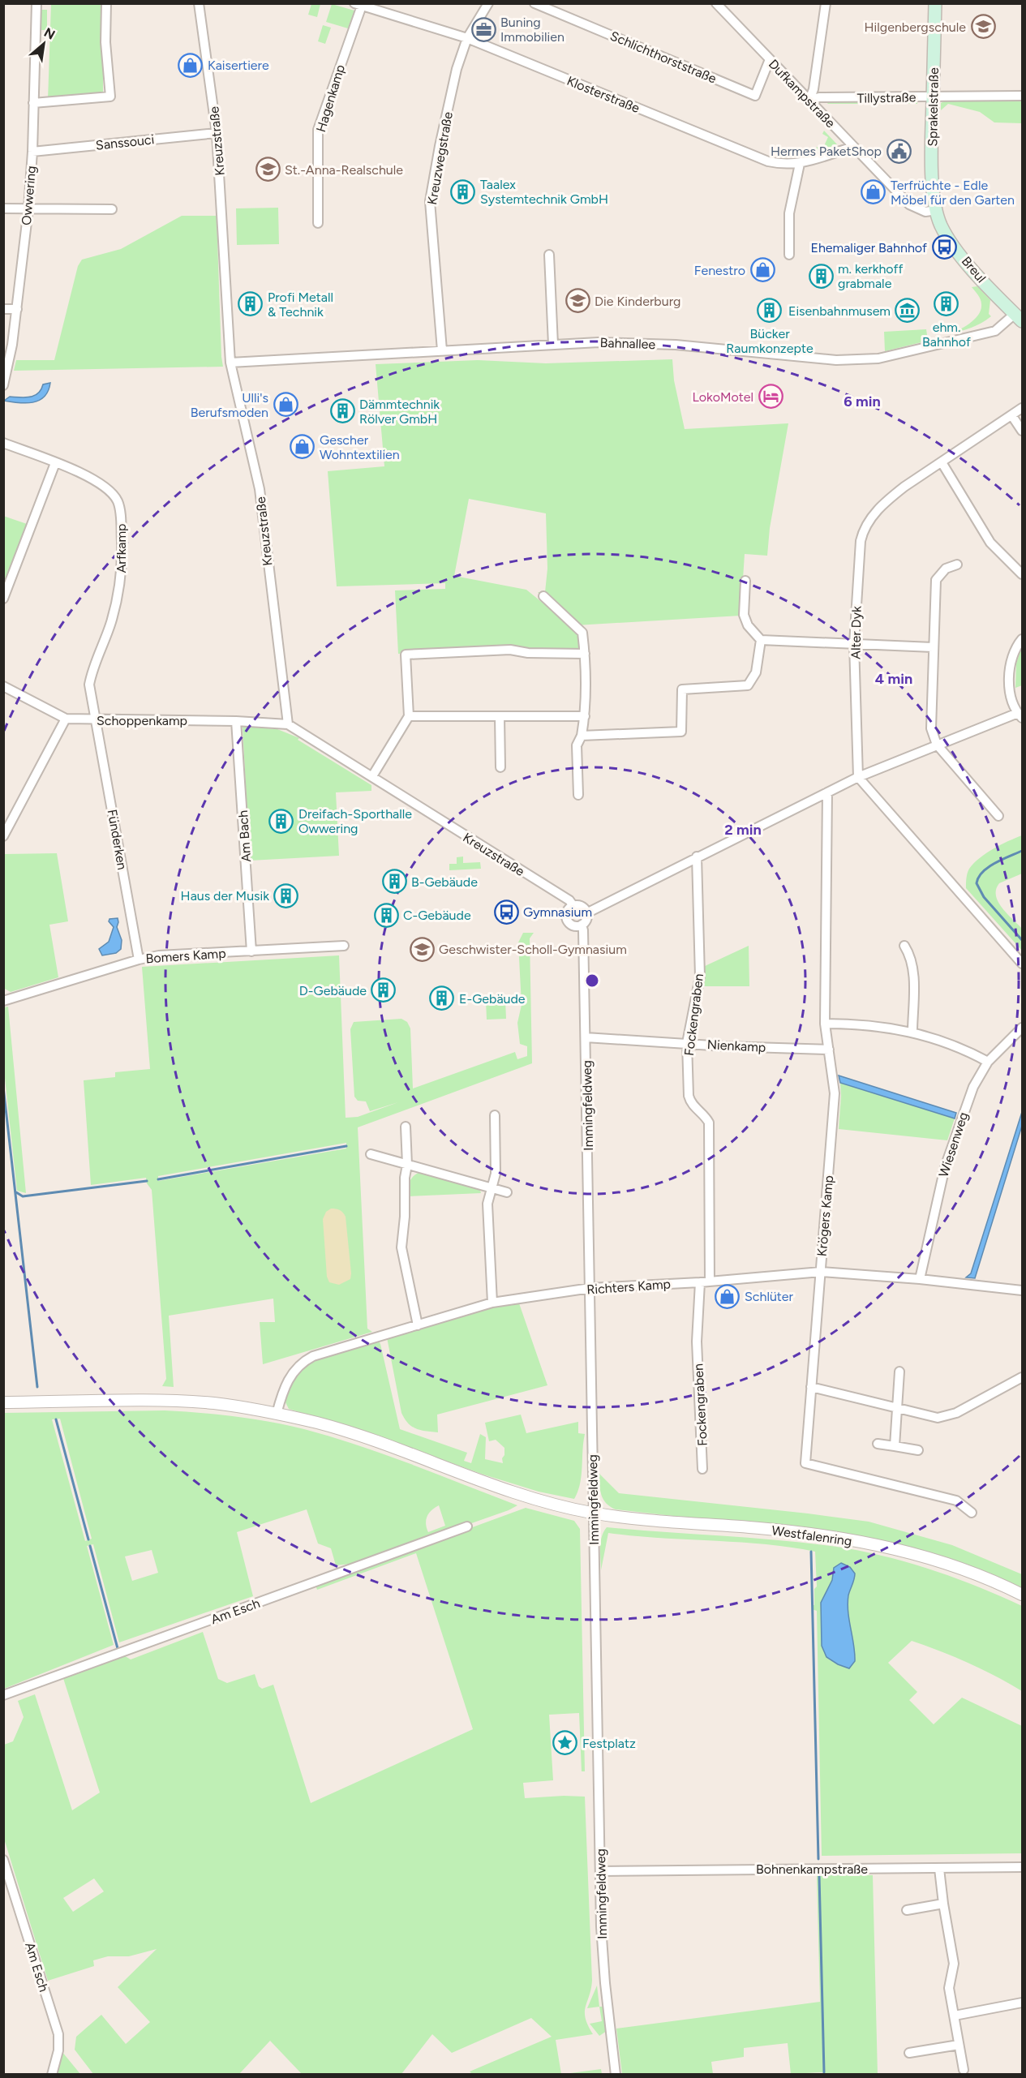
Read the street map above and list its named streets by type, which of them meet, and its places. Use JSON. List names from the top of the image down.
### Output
{
  "streets": {
    "main road": ["Sprakelstraße", "Breul"],
    "street": [
      "Schlichthorststraße",
      "Dufkampstraße",
      "Klosterstraße",
      "Tillystraße",
      "Hagenkamp",
      "Kreuzstraße",
      "Sanssouci",
      "Kreuzwegstraße",
      "Owwering",
      "Bahnallee",
      "Arfkamp",
      "Alter Dyk",
      "Schoppenkamp",
      "Am Bach",
      "Fünderken",
      "Bomers Kamp",
      "Fockengraben",
      "Nienkamp",
      "Immingfeldweg",
      "Wiesenweg",
      "Krögers Kamp",
      "Richters Kamp",
      "Westfalenring",
      "Am Esch",
      "Bohnenkampstraße"
    ]
  },
  "crossings": [
    ["Schlichthorststraße", "Dufkampstraße"],
    ["Dufkampstraße", "Klosterstraße"],
    ["Dufkampstraße", "Tillystraße"],
    ["Dufkampstraße", "Sprakelstraße"],
    ["Dufkampstraße", "Breul"],
    ["Klosterstraße", "Hagenkamp"],
    ["Klosterstraße", "Kreuzwegstraße"],
    ["Tillystraße", "Sprakelstraße"],
    ["Sprakelstraße", "Breul"],
    ["Kreuzstraße", "Sanssouci"],
    ["Kreuzstraße", "Bahnallee"],
    ["Kreuzstraße", "Schoppenkamp"],
    ["Kreuzstraße", "Immingfeldweg"],
    ["Sanssouci", "Owwering"],
    ["Kreuzwegstraße", "Bahnallee"],
    ["Breul", "Bahnallee"],
    ["Arfkamp", "Schoppenkamp"],
    ["Arfkamp", "Fünderken"],
    ["Schoppenkamp", "Am Bach"],
    ["Schoppenkamp", "Fünderken"],
    ["Am Bach", "Bomers Kamp"],
    ["Fünderken", "Bomers Kamp"],
    ["Fockengraben", "Nienkamp"],
    ["Fockengraben", "Richters Kamp"],
    ["Nienkamp", "Immingfeldweg"],
    ["Nienkamp", "Krögers Kamp"],
    ["Immingfeldweg", "Richters Kamp"],
    ["Immingfeldweg", "Westfalenring"],
    ["Immingfeldweg", "Bohnenkampstraße"],
    ["Wiesenweg", "Richters Kamp"],
    ["Krögers Kamp", "Richters Kamp"],
    ["Richters Kamp", "Westfalenring"]
  ],
  "places": {
    "school or university": [
      "Hilgenbergschule",
      "St.-Anna-Realschule",
      "Die Kinderburg",
      "Geschwister-Scholl-Gymnasium"
    ],
    "office": ["Buning Immobilien"],
    "shop": [
      "Kaisertiere",
      "Terfrüchte - Edle Möbel für den Garten",
      "Fenestro",
      "Ulli's Berufsmoden",
      "Gescher Wohntextilien",
      "Schlüter"
    ],
    "public building": ["Hermes PaketShop"],
    "building": [
      "Taalex Systemtechnik GmbH",
      "m. kerkhoff grabmale",
      "Profi Metall & Technik",
      "ehm. Bahnhof",
      "Bücker Raumkonzepte",
      "Dämmtechnik Rölver GmbH",
      "Dreifach-Sporthalle Owwering",
      "B-Gebäude",
      "Haus der Musik",
      "C-Gebäude",
      "D-Gebäude",
      "E-Gebäude"
    ],
    "bus stop": ["Ehemaliger Bahnhof", "Gymnasium"],
    "museum": ["Eisenbahnmusem"],
    "hotel": ["LokoMotel"],
    "place": ["Festplatz"]
  },
  "north": "top right",
  "rings": ["6 min", "4 min", "2 min"]
}
